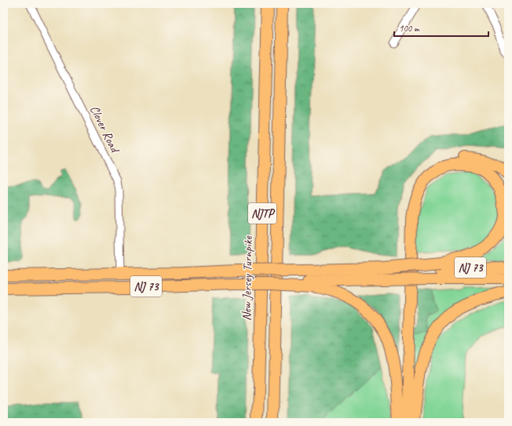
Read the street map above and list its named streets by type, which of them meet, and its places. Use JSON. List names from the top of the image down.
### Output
{
  "streets": {
    "highway": ["NJTP", "NJ 73", "New Jersey Turnpike"],
    "street": ["Clover Road"]
  },
  "crossings": [
    ["Clover Road", "NJ 73"]
  ],
  "scale_bar": "100 m"
}
